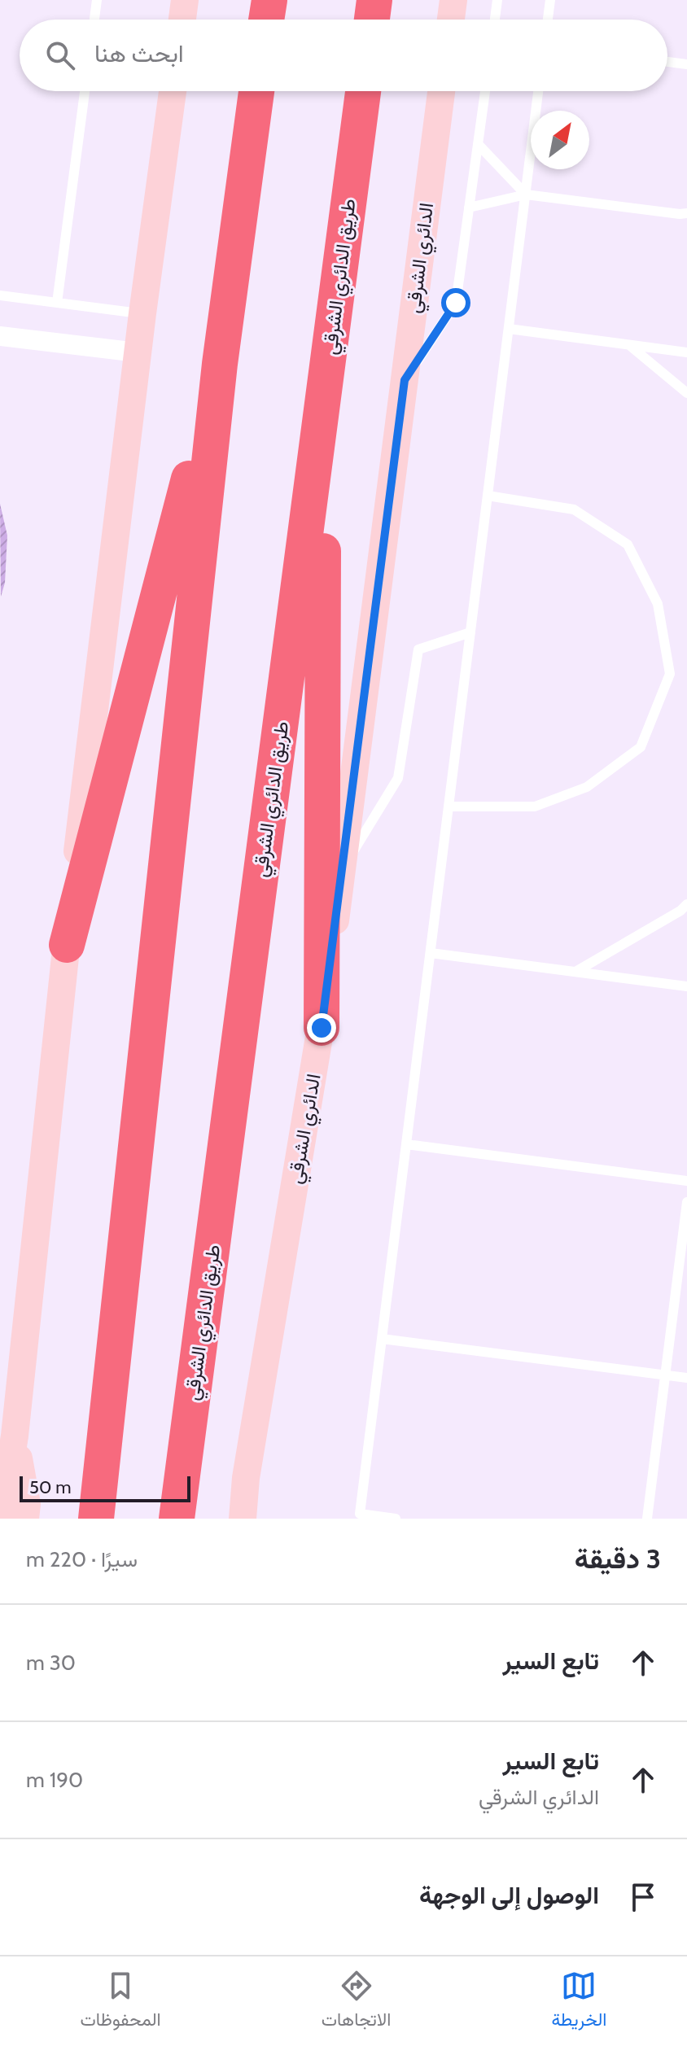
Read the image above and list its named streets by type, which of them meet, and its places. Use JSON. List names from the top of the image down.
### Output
{
  "streets": {
    "highway": ["طريق الدائري الشرقي"],
    "main road": ["الدائري الشرقي"]
  },
  "scale_bar": "50 m",
  "north": "top right",
  "page": {
    "search": "ابحث هنا",
    "scale": "50 m",
    "heading": ["3 دقيقة", "سيرًا · 220 m"],
    "list": [
      ["تابع السير", "30 m"],
      ["تابع السير", "الدائري الشرقي", "190 m"],
      "الوصول إلى الوجهة"
    ],
    "nav": ["الخريطة", "الاتجاهات", "المحفوظات"]
  }
}
